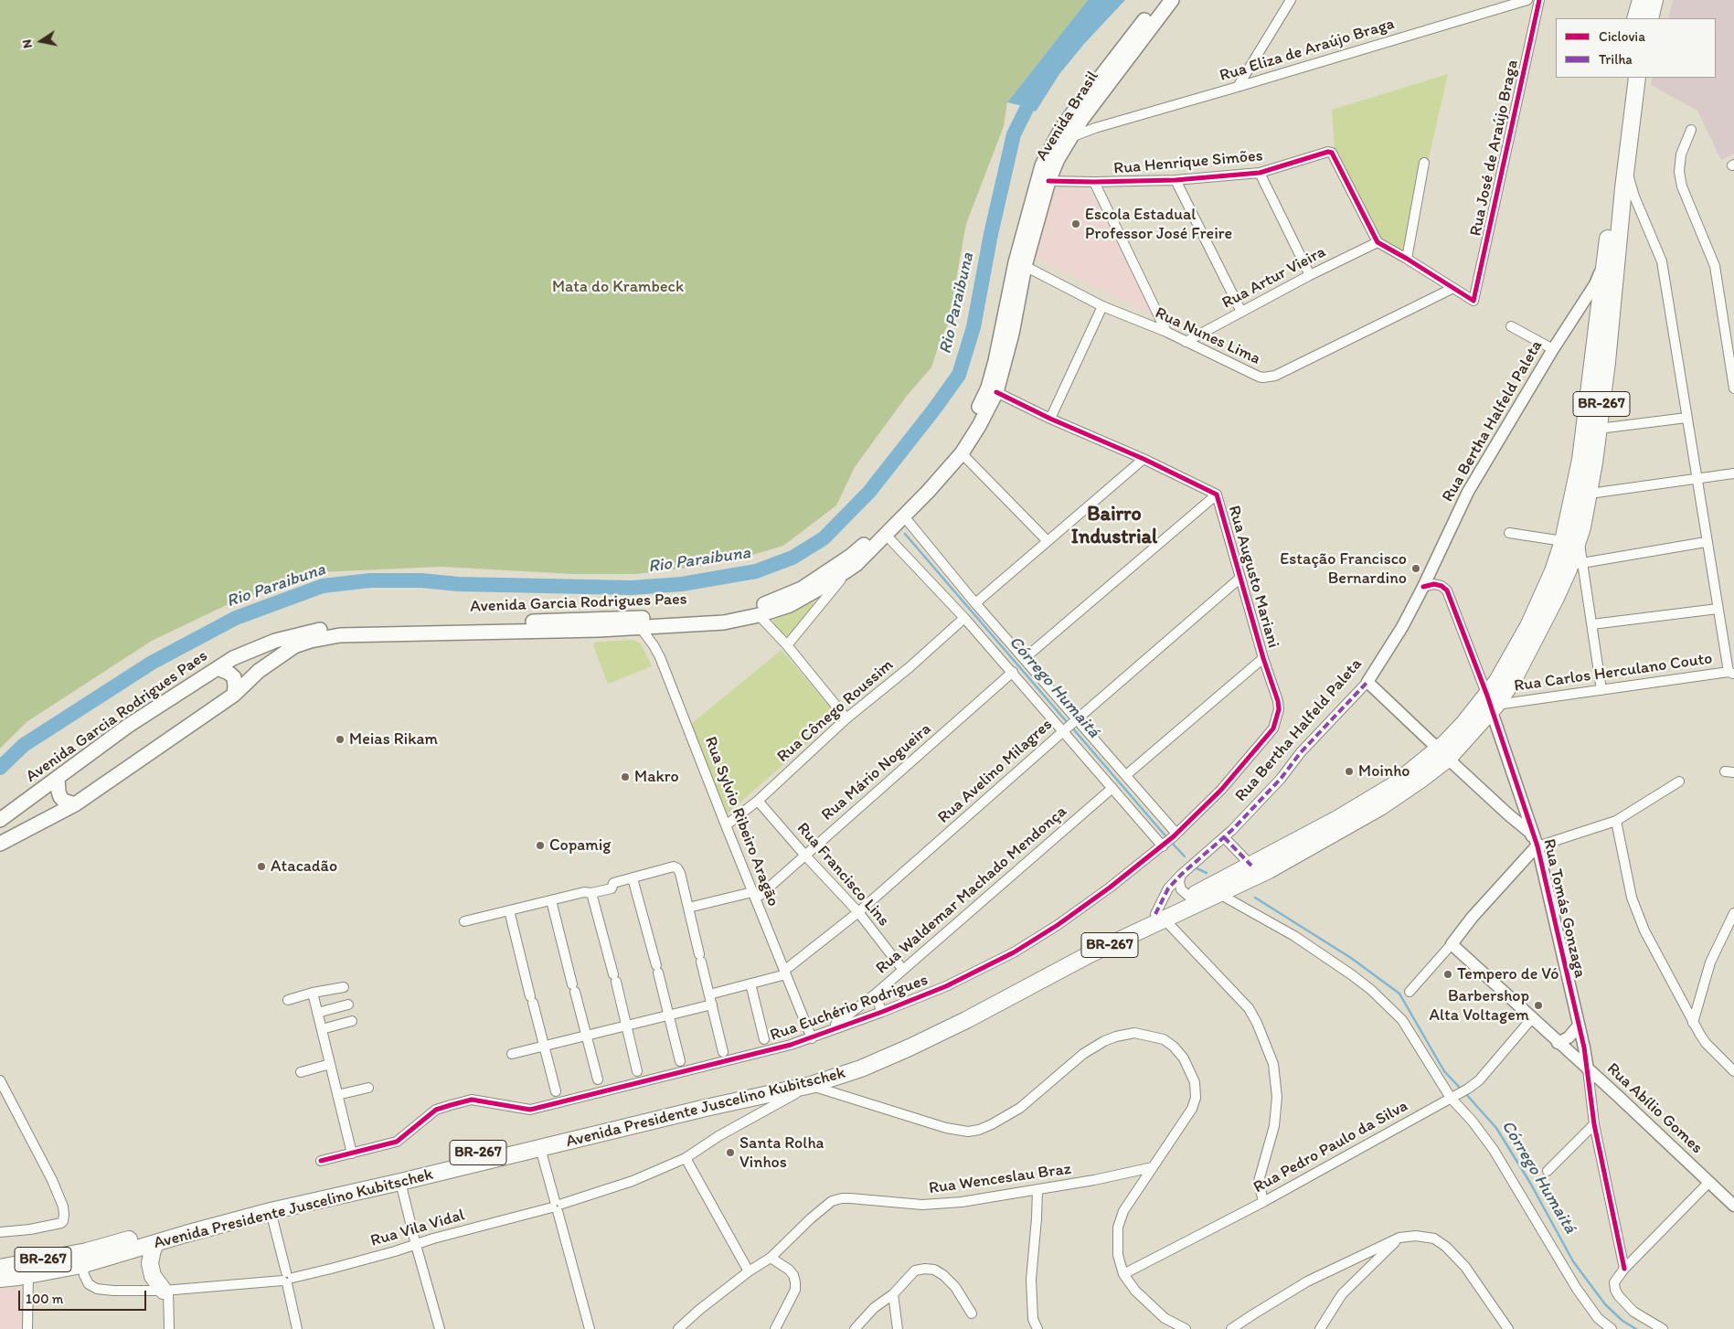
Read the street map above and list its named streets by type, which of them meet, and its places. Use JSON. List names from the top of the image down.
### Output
{
  "streets": {
    "highway": ["BR-267", "Avenida Presidente Juscelino Kubitschek"],
    "main road": ["Avenida Brasil", "Avenida Garcia Rodrigues Paes"],
    "street": [
      "Rua Eliza de Araújo Braga",
      "Rua José de Araújo Braga",
      "Rua Henrique Simões",
      "Rua Artur Vieira",
      "Rua Nunes Lima",
      "Rua Bertha Halfeld Paleta",
      "Rua Augusto Mariani",
      "Rua Carlos Herculano Couto",
      "Rua Cônego Roussim",
      "Rua Avelino Milagres",
      "Rua Mário Nogueira",
      "Rua Sylvio Ribeiro Aragão",
      "Rua Francisco Lins",
      "Rua Waldemar Machado Mendonça",
      "Rua Tomás Gonzaga",
      "Rua Euchério Rodrigues",
      "Rua Abílio Gomes",
      "Rua Pedro Paulo da Silva",
      "Rua Wenceslau Braz",
      "Rua Vila Vidal"
    ]
  },
  "crossings": [
    ["Rua Eliza de Araújo Braga", "Avenida Brasil"],
    ["Avenida Brasil", "Rua Henrique Simões"],
    ["Avenida Brasil", "Rua Nunes Lima"],
    ["Avenida Brasil", "Avenida Garcia Rodrigues Paes"],
    ["Rua José de Araújo Braga", "Rua Nunes Lima"],
    ["Rua Henrique Simões", "Rua Artur Vieira"],
    ["Rua Artur Vieira", "Rua Nunes Lima"],
    ["Rua Nunes Lima", "Avenida Garcia Rodrigues Paes"],
    ["Rua Bertha Halfeld Paleta", "Rua Tomás Gonzaga"],
    ["Rua Bertha Halfeld Paleta", "Avenida Presidente Juscelino Kubitschek"],
    ["Rua Augusto Mariani", "Avenida Garcia Rodrigues Paes"],
    ["Rua Augusto Mariani", "Rua Avelino Milagres"],
    ["Rua Augusto Mariani", "Rua Euchério Rodrigues"],
    ["Avenida Garcia Rodrigues Paes", "Rua Sylvio Ribeiro Aragão"],
    ["Rua Carlos Herculano Couto", "Rua Tomás Gonzaga"],
    ["Rua Carlos Herculano Couto", "Avenida Presidente Juscelino Kubitschek"],
    ["Rua Cônego Roussim", "Rua Sylvio Ribeiro Aragão"],
    ["Rua Cônego Roussim", "Rua Francisco Lins"],
    ["Rua Avelino Milagres", "Rua Sylvio Ribeiro Aragão"],
    ["Rua Avelino Milagres", "Rua Francisco Lins"],
    ["Rua Mário Nogueira", "Rua Sylvio Ribeiro Aragão"],
    ["Rua Mário Nogueira", "Rua Francisco Lins"],
    ["Rua Sylvio Ribeiro Aragão", "Rua Euchério Rodrigues"],
    ["Rua Francisco Lins", "Rua Waldemar Machado Mendonça"],
    ["Rua Waldemar Machado Mendonça", "Rua Euchério Rodrigues"],
    ["Rua Tomás Gonzaga", "Avenida Presidente Juscelino Kubitschek"],
    ["Rua Tomás Gonzaga", "Rua Abílio Gomes"],
    ["Avenida Presidente Juscelino Kubitschek", "Rua Vila Vidal"],
    ["Rua Abílio Gomes", "Rua Pedro Paulo da Silva"]
  ],
  "districts": ["Bairro Industrial"],
  "water": ["Rio Paraibuna", "Córrego Humaitá"],
  "parks": ["Mata do Krambeck"],
  "places": [
    "Escola Estadual Professor José Freire",
    "Estação Francisco Bernardino",
    "Meias Rikam",
    "Moinho",
    "Makro",
    "Copamig",
    "Atacadão",
    "Tempero de Vó",
    "Barbershop Alta Voltagem",
    "Santa Rolha Vinhos"
  ],
  "legend": ["Ciclovia", "Trilha"],
  "scale_bar": "100 m",
  "north": "left"
}
